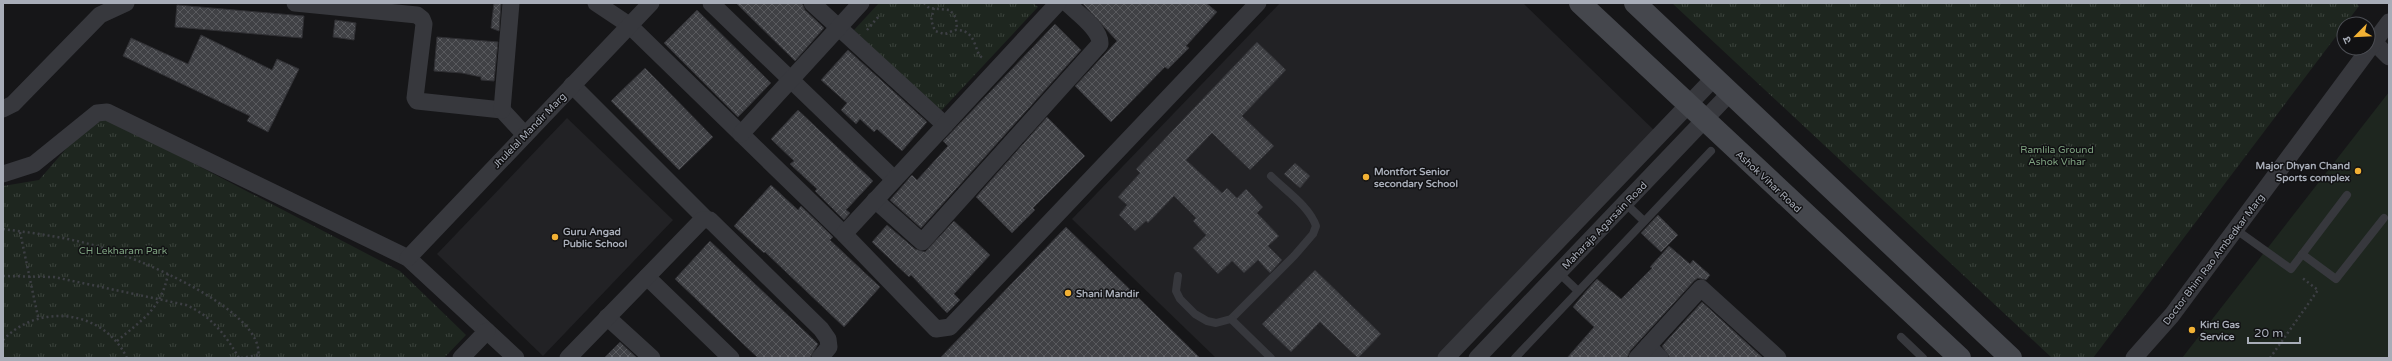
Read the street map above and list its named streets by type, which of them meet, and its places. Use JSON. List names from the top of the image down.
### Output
{
  "streets": {
    "main road": ["Ashok Vihar Road"],
    "street": ["Jhulelal Mandir Marg", "Maharaja Agarsain Road", "Doctor Bhim Rao Ambedkar Marg"]
  },
  "crossings": [
    ["Ashok Vihar Road", "Maharaja Agarsain Road"]
  ],
  "parks": ["Ramlila Ground Ashok Vihar", "CH Lekharam Park"],
  "places": [
    "Major Dhyan Chand Sports complex",
    "Montfort Senior secondary School",
    "Guru Angad Public School",
    "Shani Mandir",
    "Kirti Gas Service"
  ],
  "scale_bar": "20 m",
  "north": "bottom left"
}
